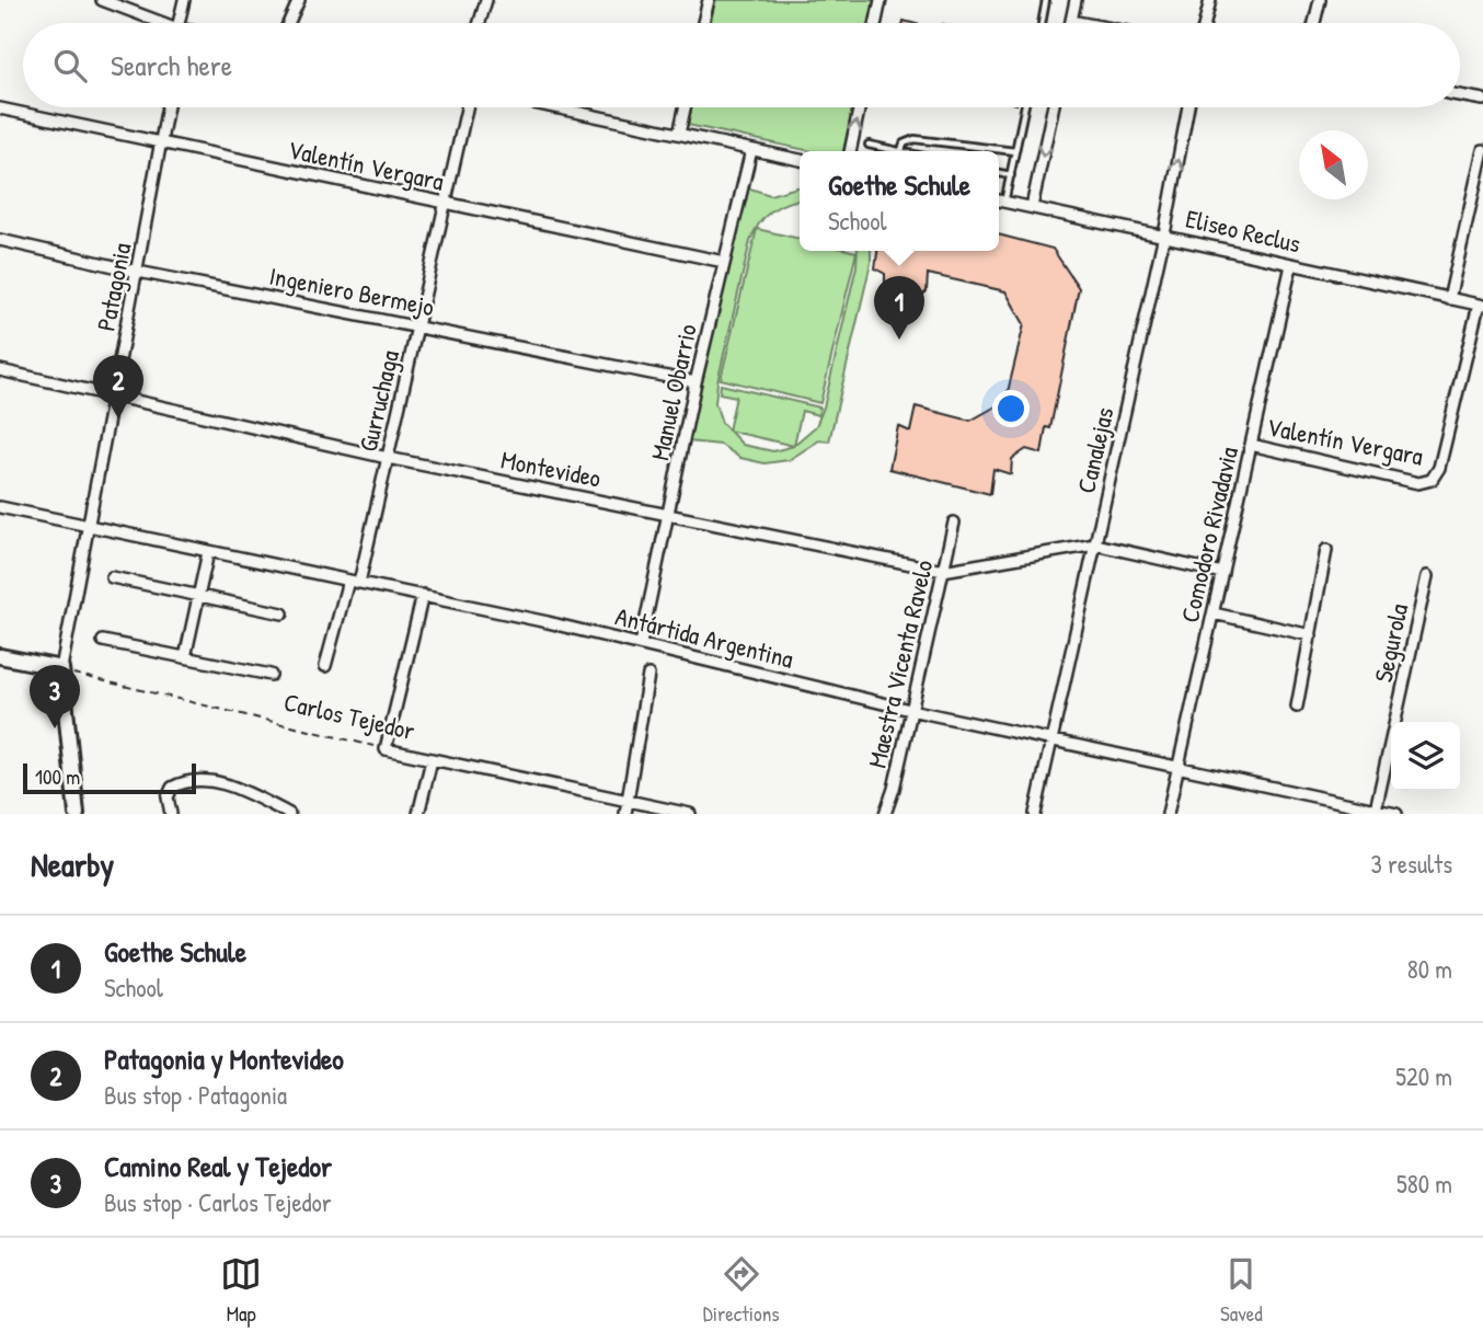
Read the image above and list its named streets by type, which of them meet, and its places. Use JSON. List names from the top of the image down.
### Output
{
  "streets": {
    "street": [
      "Valentín Vergara",
      "Eliseo Reclus",
      "Patagonia",
      "Ingeniero Bermejo",
      "Manuel Obarrio",
      "Gurruchaga",
      "Canalejas",
      "Montevideo",
      "Comodoro Rivadavia",
      "Antártida Argentina",
      "Segurola",
      "Maestra Vicenta Ravelo",
      "Carlos Tejedor"
    ]
  },
  "crossings": [
    ["Valentín Vergara", "Eliseo Reclus"],
    ["Valentín Vergara", "Patagonia"],
    ["Valentín Vergara", "Manuel Obarrio"],
    ["Valentín Vergara", "Gurruchaga"],
    ["Valentín Vergara", "Comodoro Rivadavia"],
    ["Eliseo Reclus", "Canalejas"],
    ["Eliseo Reclus", "Comodoro Rivadavia"],
    ["Patagonia", "Ingeniero Bermejo"],
    ["Patagonia", "Montevideo"],
    ["Patagonia", "Antártida Argentina"],
    ["Patagonia", "Carlos Tejedor"],
    ["Ingeniero Bermejo", "Manuel Obarrio"],
    ["Ingeniero Bermejo", "Gurruchaga"],
    ["Manuel Obarrio", "Montevideo"],
    ["Manuel Obarrio", "Antártida Argentina"],
    ["Gurruchaga", "Montevideo"],
    ["Gurruchaga", "Antártida Argentina"],
    ["Canalejas", "Montevideo"],
    ["Canalejas", "Antártida Argentina"],
    ["Montevideo", "Maestra Vicenta Ravelo"],
    ["Comodoro Rivadavia", "Antártida Argentina"],
    ["Antártida Argentina", "Segurola"],
    ["Antártida Argentina", "Maestra Vicenta Ravelo"]
  ],
  "scale_bar": "100 m",
  "north": "top left",
  "page": {
    "search": "Search here",
    "popup": ["Goethe Schule", "School"],
    "pins": ["1", "2", "3"],
    "scale": "100 m",
    "heading": ["Nearby", "3 results"],
    "list": [
      {
        "mark": "1",
        "name": "Goethe Schule",
        "note": "School",
        "value": "80 m"
      },
      {
        "mark": "2",
        "name": "Patagonia y Montevideo",
        "note": "Bus stop · Patagonia",
        "value": "520 m"
      },
      {
        "mark": "3",
        "name": "Camino Real y Tejedor",
        "note": "Bus stop · Carlos Tejedor",
        "value": "580 m"
      }
    ],
    "nav": ["Map", "Directions", "Saved"]
  }
}
